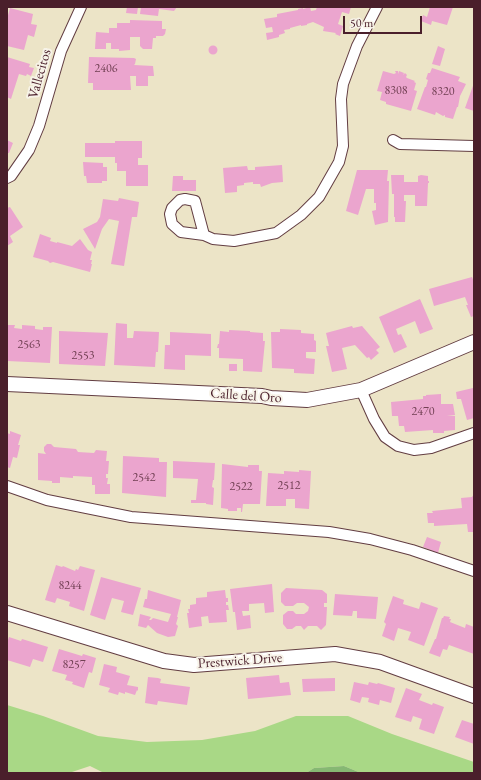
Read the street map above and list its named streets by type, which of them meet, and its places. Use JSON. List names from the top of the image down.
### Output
{
  "streets": {
    "street": ["Vallecitos", "Calle del Oro", "Prestwick Drive"]
  },
  "house_numbers": [
    "2406",
    "8308",
    "8320",
    "2563",
    "2553",
    "2470",
    "2542",
    "2512",
    "2522",
    "8244",
    "8257"
  ],
  "scale_bar": "50 m"
}
